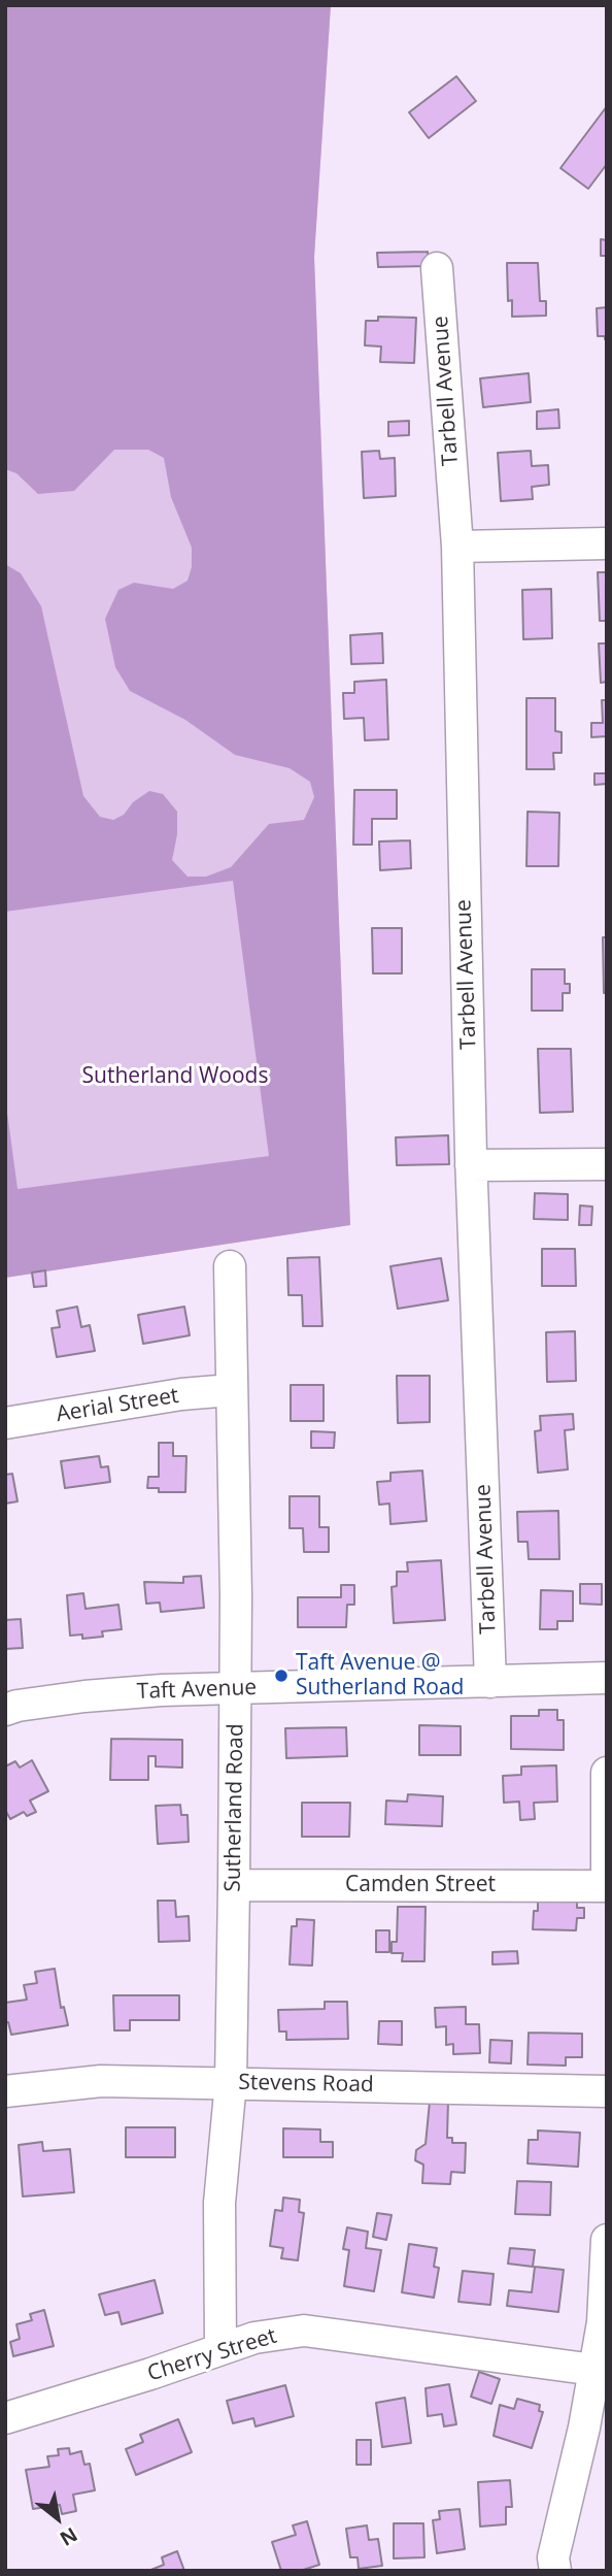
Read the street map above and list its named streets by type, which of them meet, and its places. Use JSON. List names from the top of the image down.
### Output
{
  "streets": {
    "street": [
      "Tarbell Avenue",
      "Aerial Street",
      "Taft Avenue",
      "Sutherland Road",
      "Camden Street",
      "Stevens Road",
      "Cherry Street"
    ]
  },
  "crossings": [
    ["Tarbell Avenue", "Taft Avenue"],
    ["Aerial Street", "Sutherland Road"],
    ["Taft Avenue", "Sutherland Road"],
    ["Sutherland Road", "Camden Street"],
    ["Sutherland Road", "Stevens Road"],
    ["Sutherland Road", "Cherry Street"]
  ],
  "parks": ["Sutherland Woods"],
  "places": ["Taft Avenue @ Sutherland Road"],
  "north": "bottom right"
}
